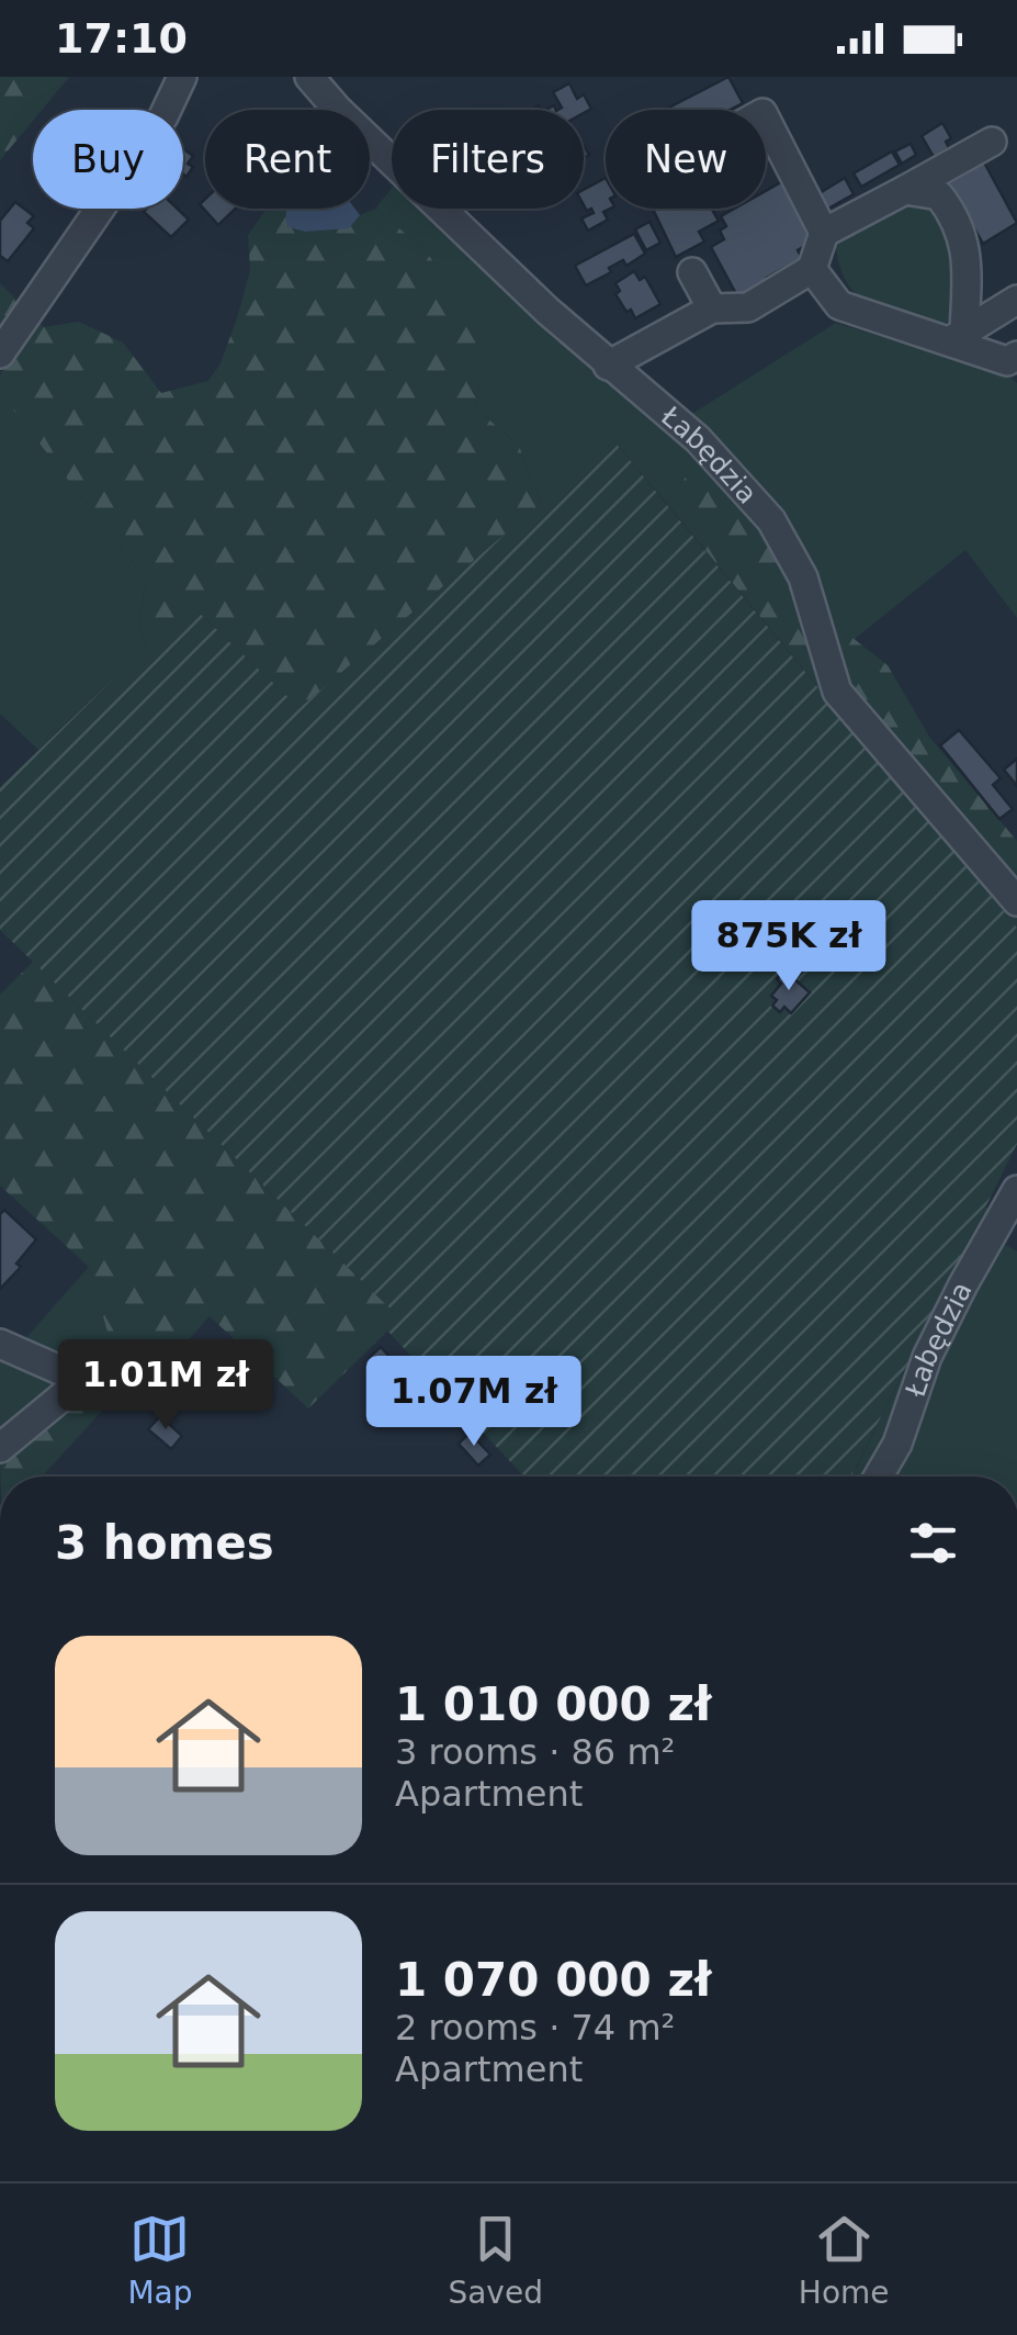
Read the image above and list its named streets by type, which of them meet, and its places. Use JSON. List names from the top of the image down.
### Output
{
  "streets": {
    "street": ["Łabędzia"]
  },
  "page": {
    "status": "17:10",
    "chip": [
      "Buy",
      "Rent",
      "Filters",
      "New"
    ],
    "price": ["875K zł", "1.01M zł", "1.07M zł"],
    "heading": "3 homes",
    "list": [
      {
        "name": "1 010 000 zł",
        "note": "3 rooms · 86 m² · Apartment"
      },
      {
        "name": "1 070 000 zł",
        "note": "2 rooms · 74 m² · Apartment"
      }
    ],
    "tabs": ["Map", "Saved", "Home"]
  }
}
